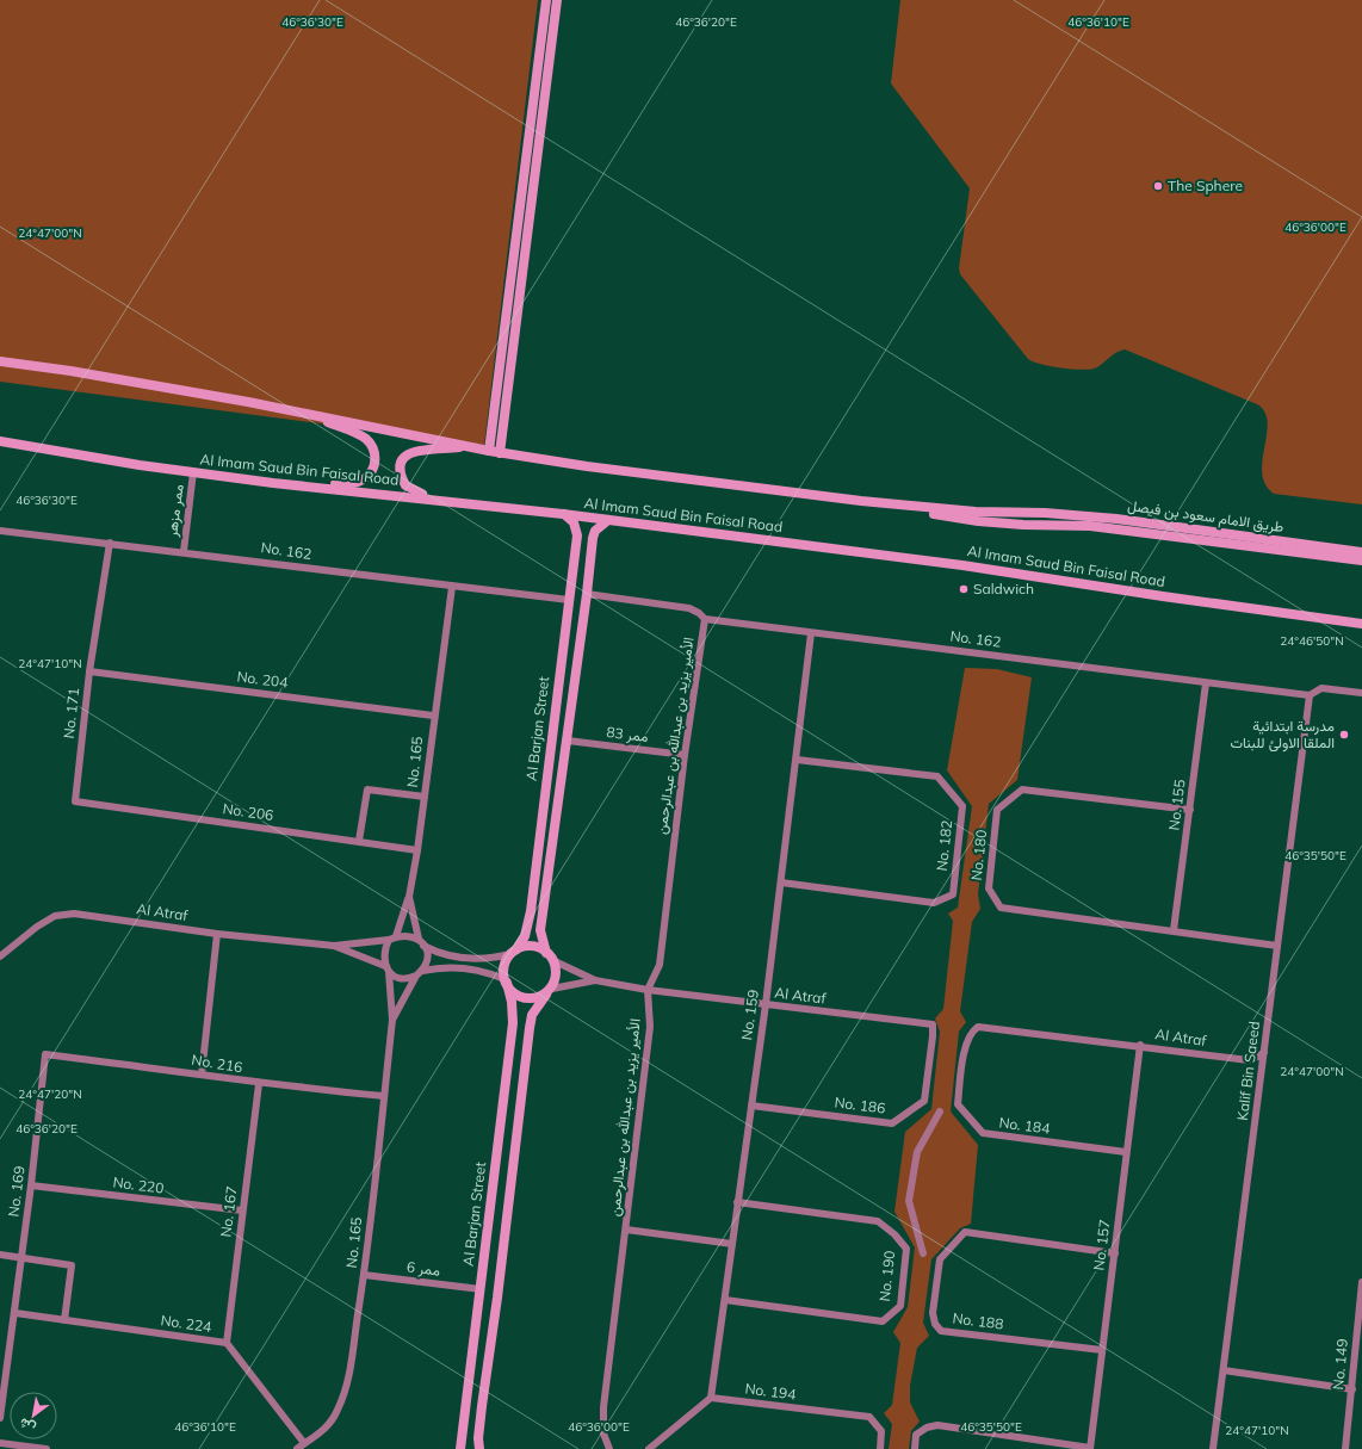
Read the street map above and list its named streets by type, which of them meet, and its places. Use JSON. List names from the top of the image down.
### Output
{
  "streets": {
    "main road": ["Al Imam Saud Bin Faisal Road", "طريق الامام سعود بن فيصل", "Al Barjan Street"],
    "street": [
      "ممر مزهر",
      "No. 162",
      "No. 204",
      "No. 171",
      "ممر 83",
      "الأمير يزيد بن عبدالله بن عبدالرحمن",
      "No. 165",
      "No. 155",
      "No. 206",
      "No. 182",
      "No. 180",
      "Al Atraf",
      "No. 159",
      "No. 216",
      "Kalif Bin Saeed",
      "No. 186",
      "No. 184",
      "No. 220",
      "No. 169",
      "No. 167",
      "No. 157",
      "ممر 6",
      "No. 190",
      "No. 188",
      "No. 224",
      "No. 149",
      "No. 194"
    ]
  },
  "crossings": [
    ["Al Imam Saud Bin Faisal Road", "ممر مزهر"],
    ["Al Imam Saud Bin Faisal Road", "Al Barjan Street"],
    ["ممر مزهر", "No. 162"],
    ["No. 162", "No. 171"],
    ["No. 162", "Al Barjan Street"],
    ["No. 162", "الأمير يزيد بن عبدالله بن عبدالرحمن"],
    ["No. 162", "No. 165"],
    ["No. 162", "No. 155"],
    ["No. 162", "No. 159"],
    ["No. 162", "Kalif Bin Saeed"],
    ["No. 204", "No. 171"],
    ["No. 204", "No. 165"],
    ["No. 171", "No. 206"],
    ["Al Barjan Street", "ممر 83"],
    ["Al Barjan Street", "ممر 6"],
    ["ممر 83", "الأمير يزيد بن عبدالله بن عبدالرحمن"],
    ["الأمير يزيد بن عبدالله بن عبدالرحمن", "Al Atraf"],
    ["No. 165", "No. 206"],
    ["No. 165", "Al Atraf"],
    ["No. 165", "No. 216"],
    ["No. 165", "ممر 6"],
    ["No. 165", "No. 224"],
    ["No. 155", "No. 180"],
    ["No. 182", "No. 159"],
    ["No. 180", "Kalif Bin Saeed"],
    ["Al Atraf", "No. 159"],
    ["Al Atraf", "Kalif Bin Saeed"],
    ["Al Atraf", "No. 186"],
    ["Al Atraf", "No. 184"],
    ["Al Atraf", "No. 157"],
    ["No. 159", "No. 186"],
    ["No. 159", "No. 190"],
    ["No. 159", "No. 194"],
    ["No. 216", "No. 169"],
    ["No. 216", "No. 167"],
    ["No. 184", "No. 157"],
    ["No. 220", "No. 169"],
    ["No. 220", "No. 167"],
    ["No. 169", "No. 224"],
    ["No. 167", "No. 224"],
    ["No. 157", "No. 188"]
  ],
  "places": ["The Sphere", "Saldwich", "مدرسة ابتدائية الملقا الاولئ للبنات"],
  "north": "bottom left",
  "coordinates": [
    "46°36'30\"E",
    "46°36'20\"E",
    "46°36'10\"E",
    "46°36'00\"E",
    "24°47'00\"N",
    "24°46'50\"N",
    "24°47'10\"N",
    "46°35'50\"E",
    "24°47'20\"N"
  ]
}
